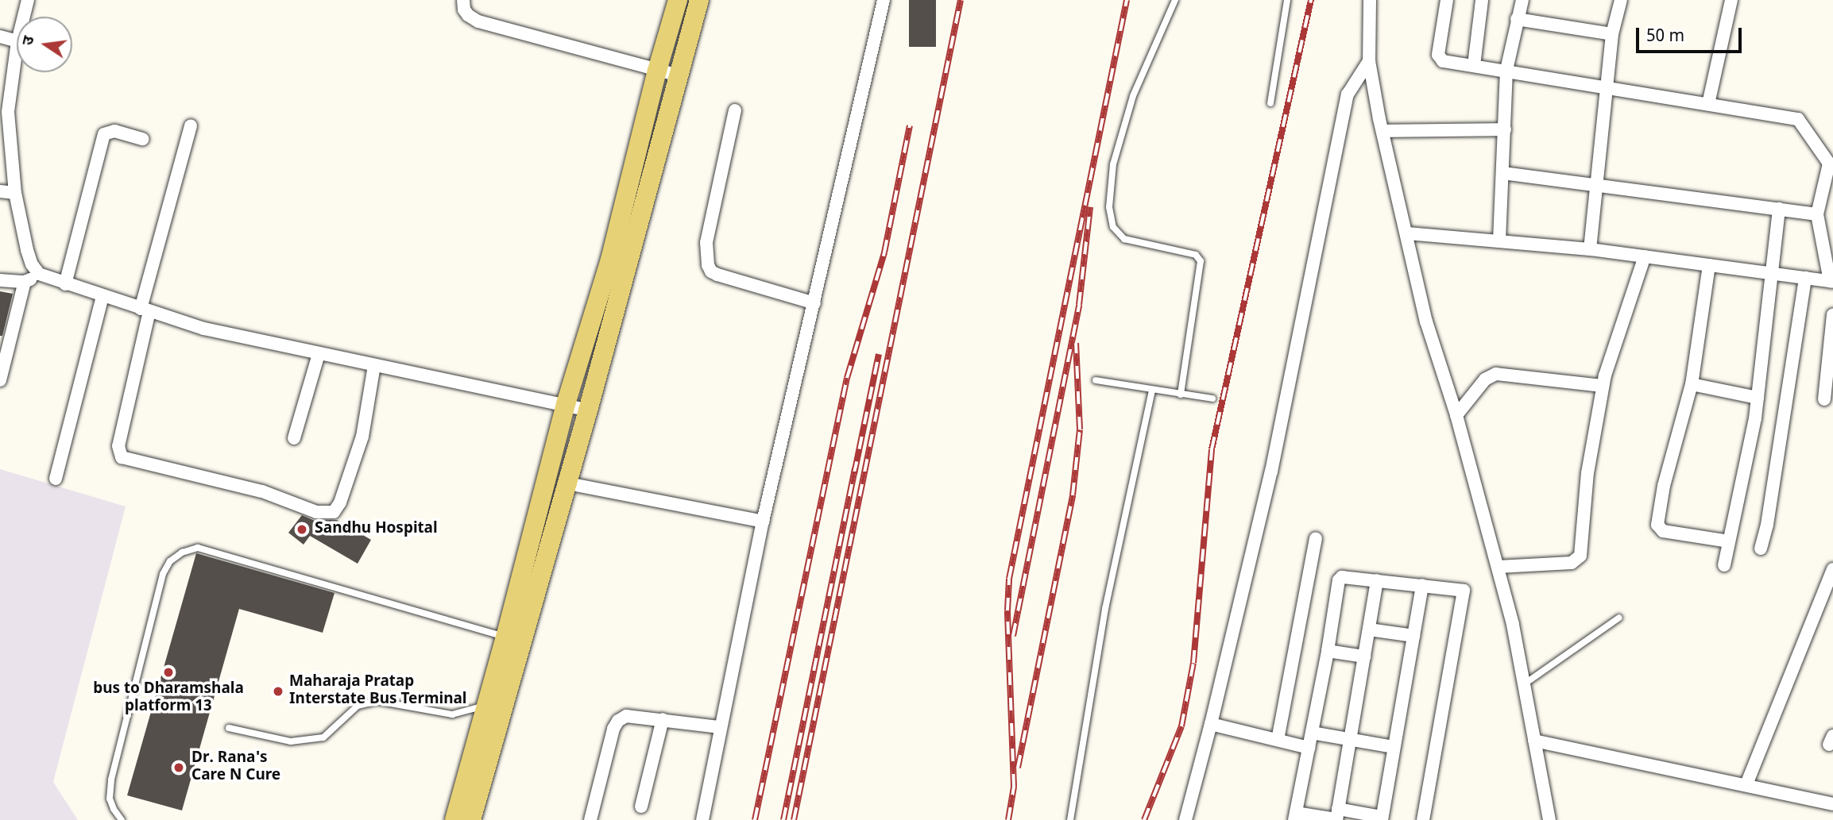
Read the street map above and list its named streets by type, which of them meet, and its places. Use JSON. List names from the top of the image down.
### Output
{
  "places": [
    "Sandhu Hospital",
    "bus to Dharamshala platform 13",
    "Maharaja Pratap Interstate Bus Terminal",
    "Dr. Rana's Care N Cure"
  ],
  "scale_bar": "50 m",
  "north": "left"
}
